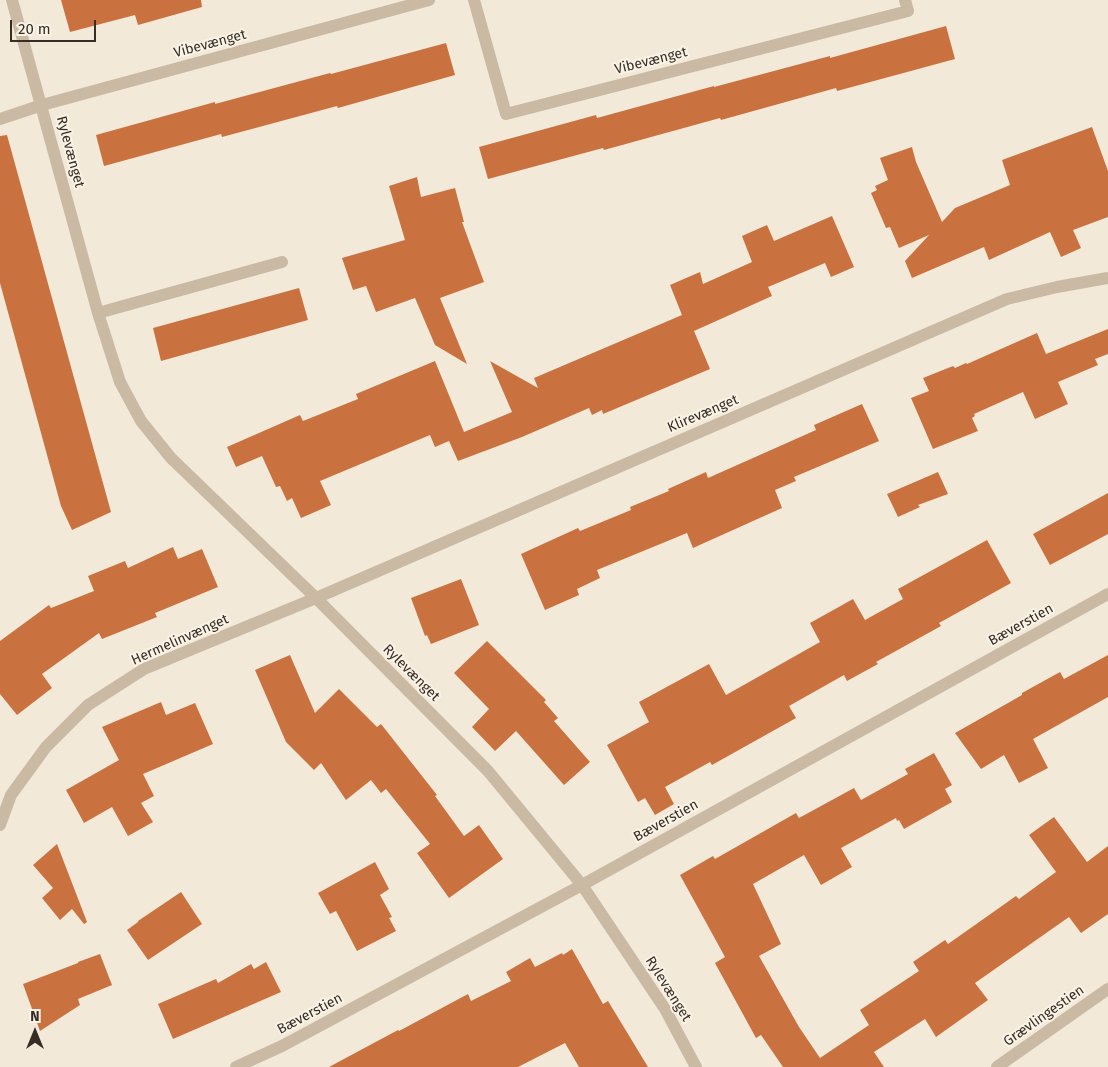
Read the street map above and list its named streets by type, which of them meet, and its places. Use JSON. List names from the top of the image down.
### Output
{
  "streets": {
    "street": [
      "Vibevænget",
      "Rylevænget",
      "Klirevænget",
      "Bæverstien",
      "Hermelinvænget",
      "Grævlingestien"
    ]
  },
  "crossings": [
    ["Vibevænget", "Rylevænget"],
    ["Rylevænget", "Klirevænget"],
    ["Rylevænget", "Bæverstien"],
    ["Rylevænget", "Hermelinvænget"],
    ["Klirevænget", "Hermelinvænget"]
  ],
  "scale_bar": "20 m",
  "north": "top"
}
